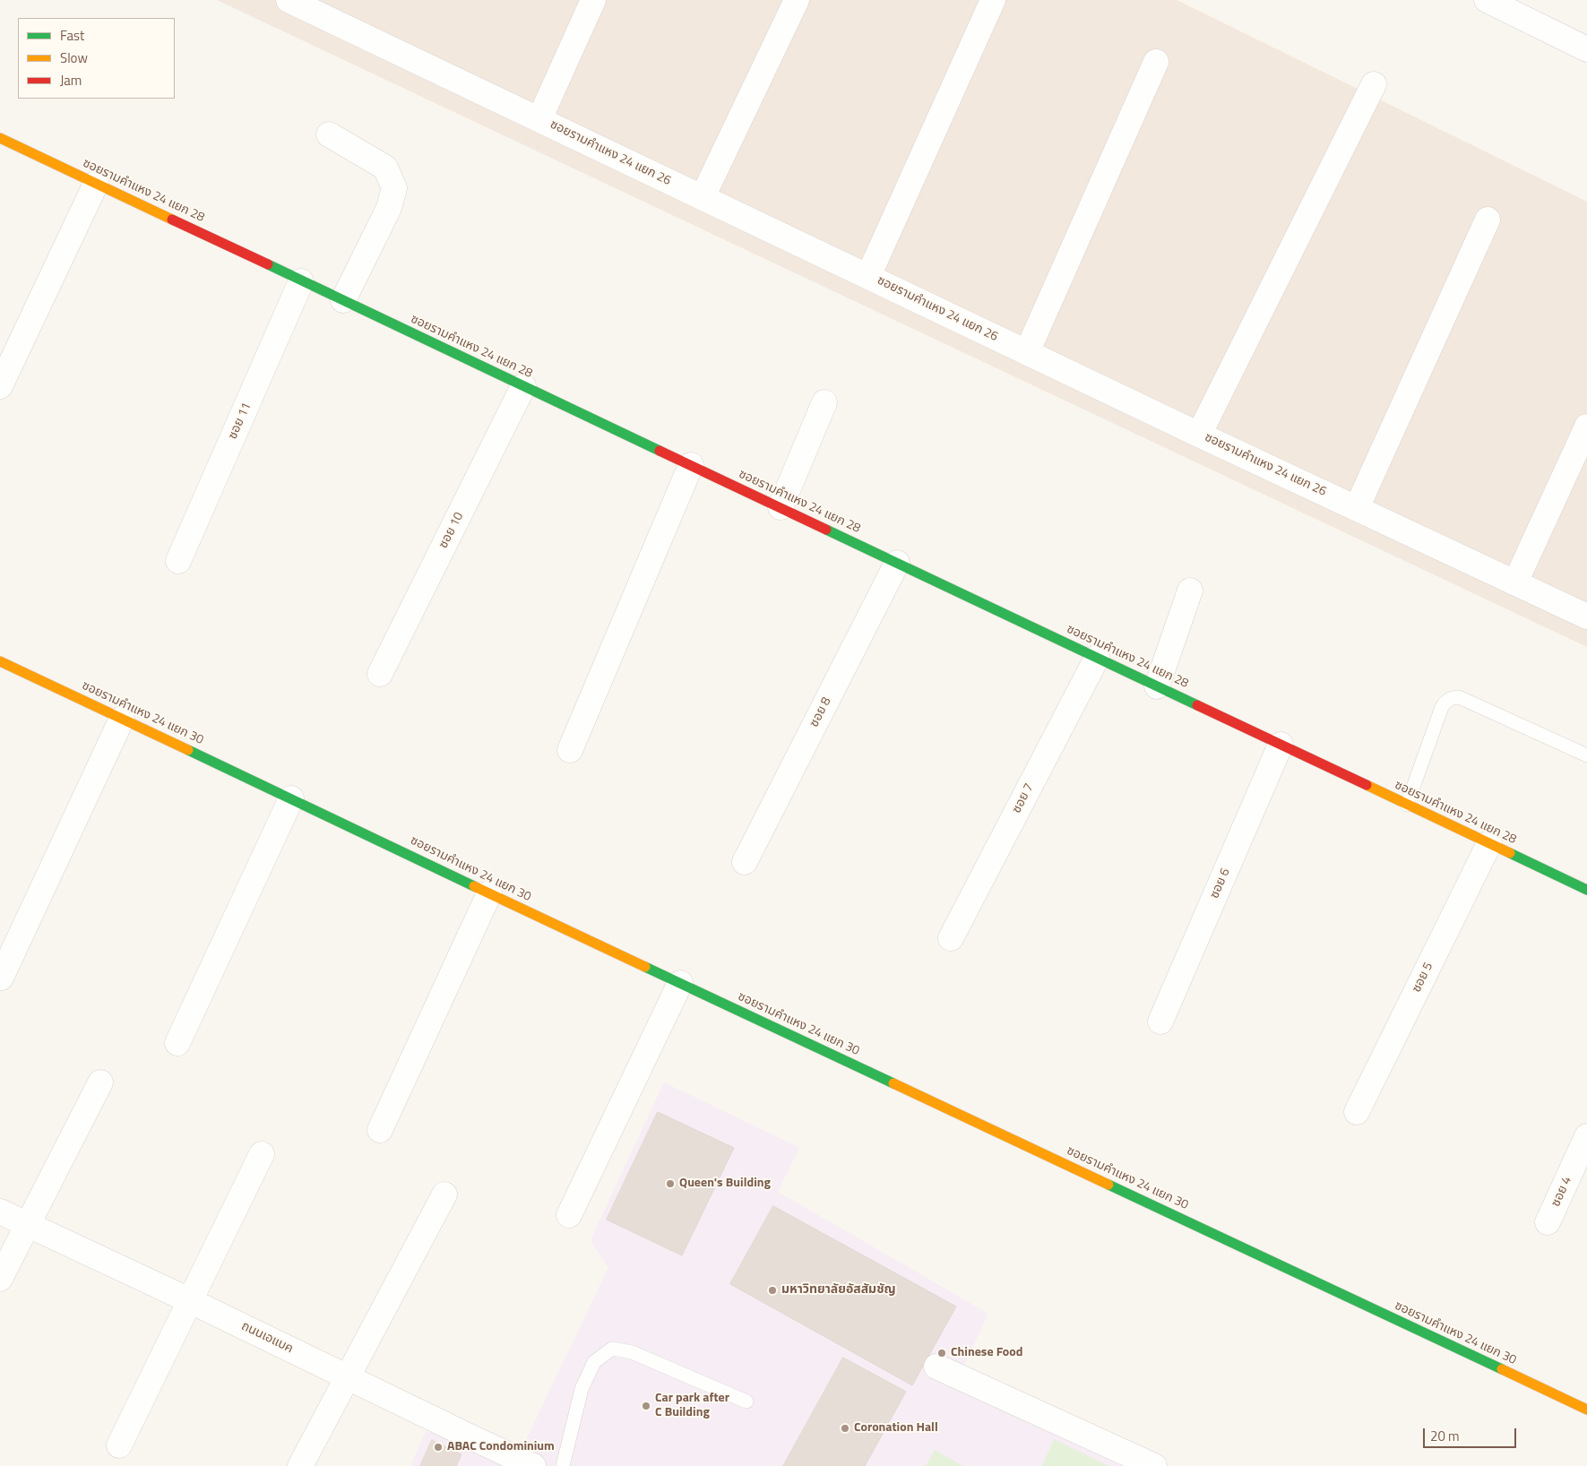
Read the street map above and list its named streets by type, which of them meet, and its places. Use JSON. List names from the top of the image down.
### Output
{
  "streets": {
    "street": [
      "ซอยรามคำแหง 24 แยก 26",
      "ซอยรามคำแหง 24 แยก 28",
      "ซอย 11",
      "ซอย 10",
      "ซอย 8",
      "ซอยรามคำแหง 24 แยก 30",
      "ซอย 7",
      "ซอย 6",
      "ซอย 5",
      "ซอย 4",
      "ถนนเอแบค"
    ]
  },
  "crossings": [
    ["ซอยรามคำแหง 24 แยก 28", "ซอย 11"],
    ["ซอยรามคำแหง 24 แยก 28", "ซอย 10"],
    ["ซอยรามคำแหง 24 แยก 28", "ซอย 8"],
    ["ซอยรามคำแหง 24 แยก 28", "ซอย 7"],
    ["ซอยรามคำแหง 24 แยก 28", "ซอย 6"],
    ["ซอยรามคำแหง 24 แยก 28", "ซอย 5"]
  ],
  "places": [
    "Queen's Building",
    "มหาวิทยาลัยอัสสัมชัญ",
    "Chinese Food",
    "Car park after C Building",
    "Coronation Hall",
    "ABAC Condominium"
  ],
  "legend": ["Fast", "Slow", "Jam"],
  "scale_bar": "20 m"
}
